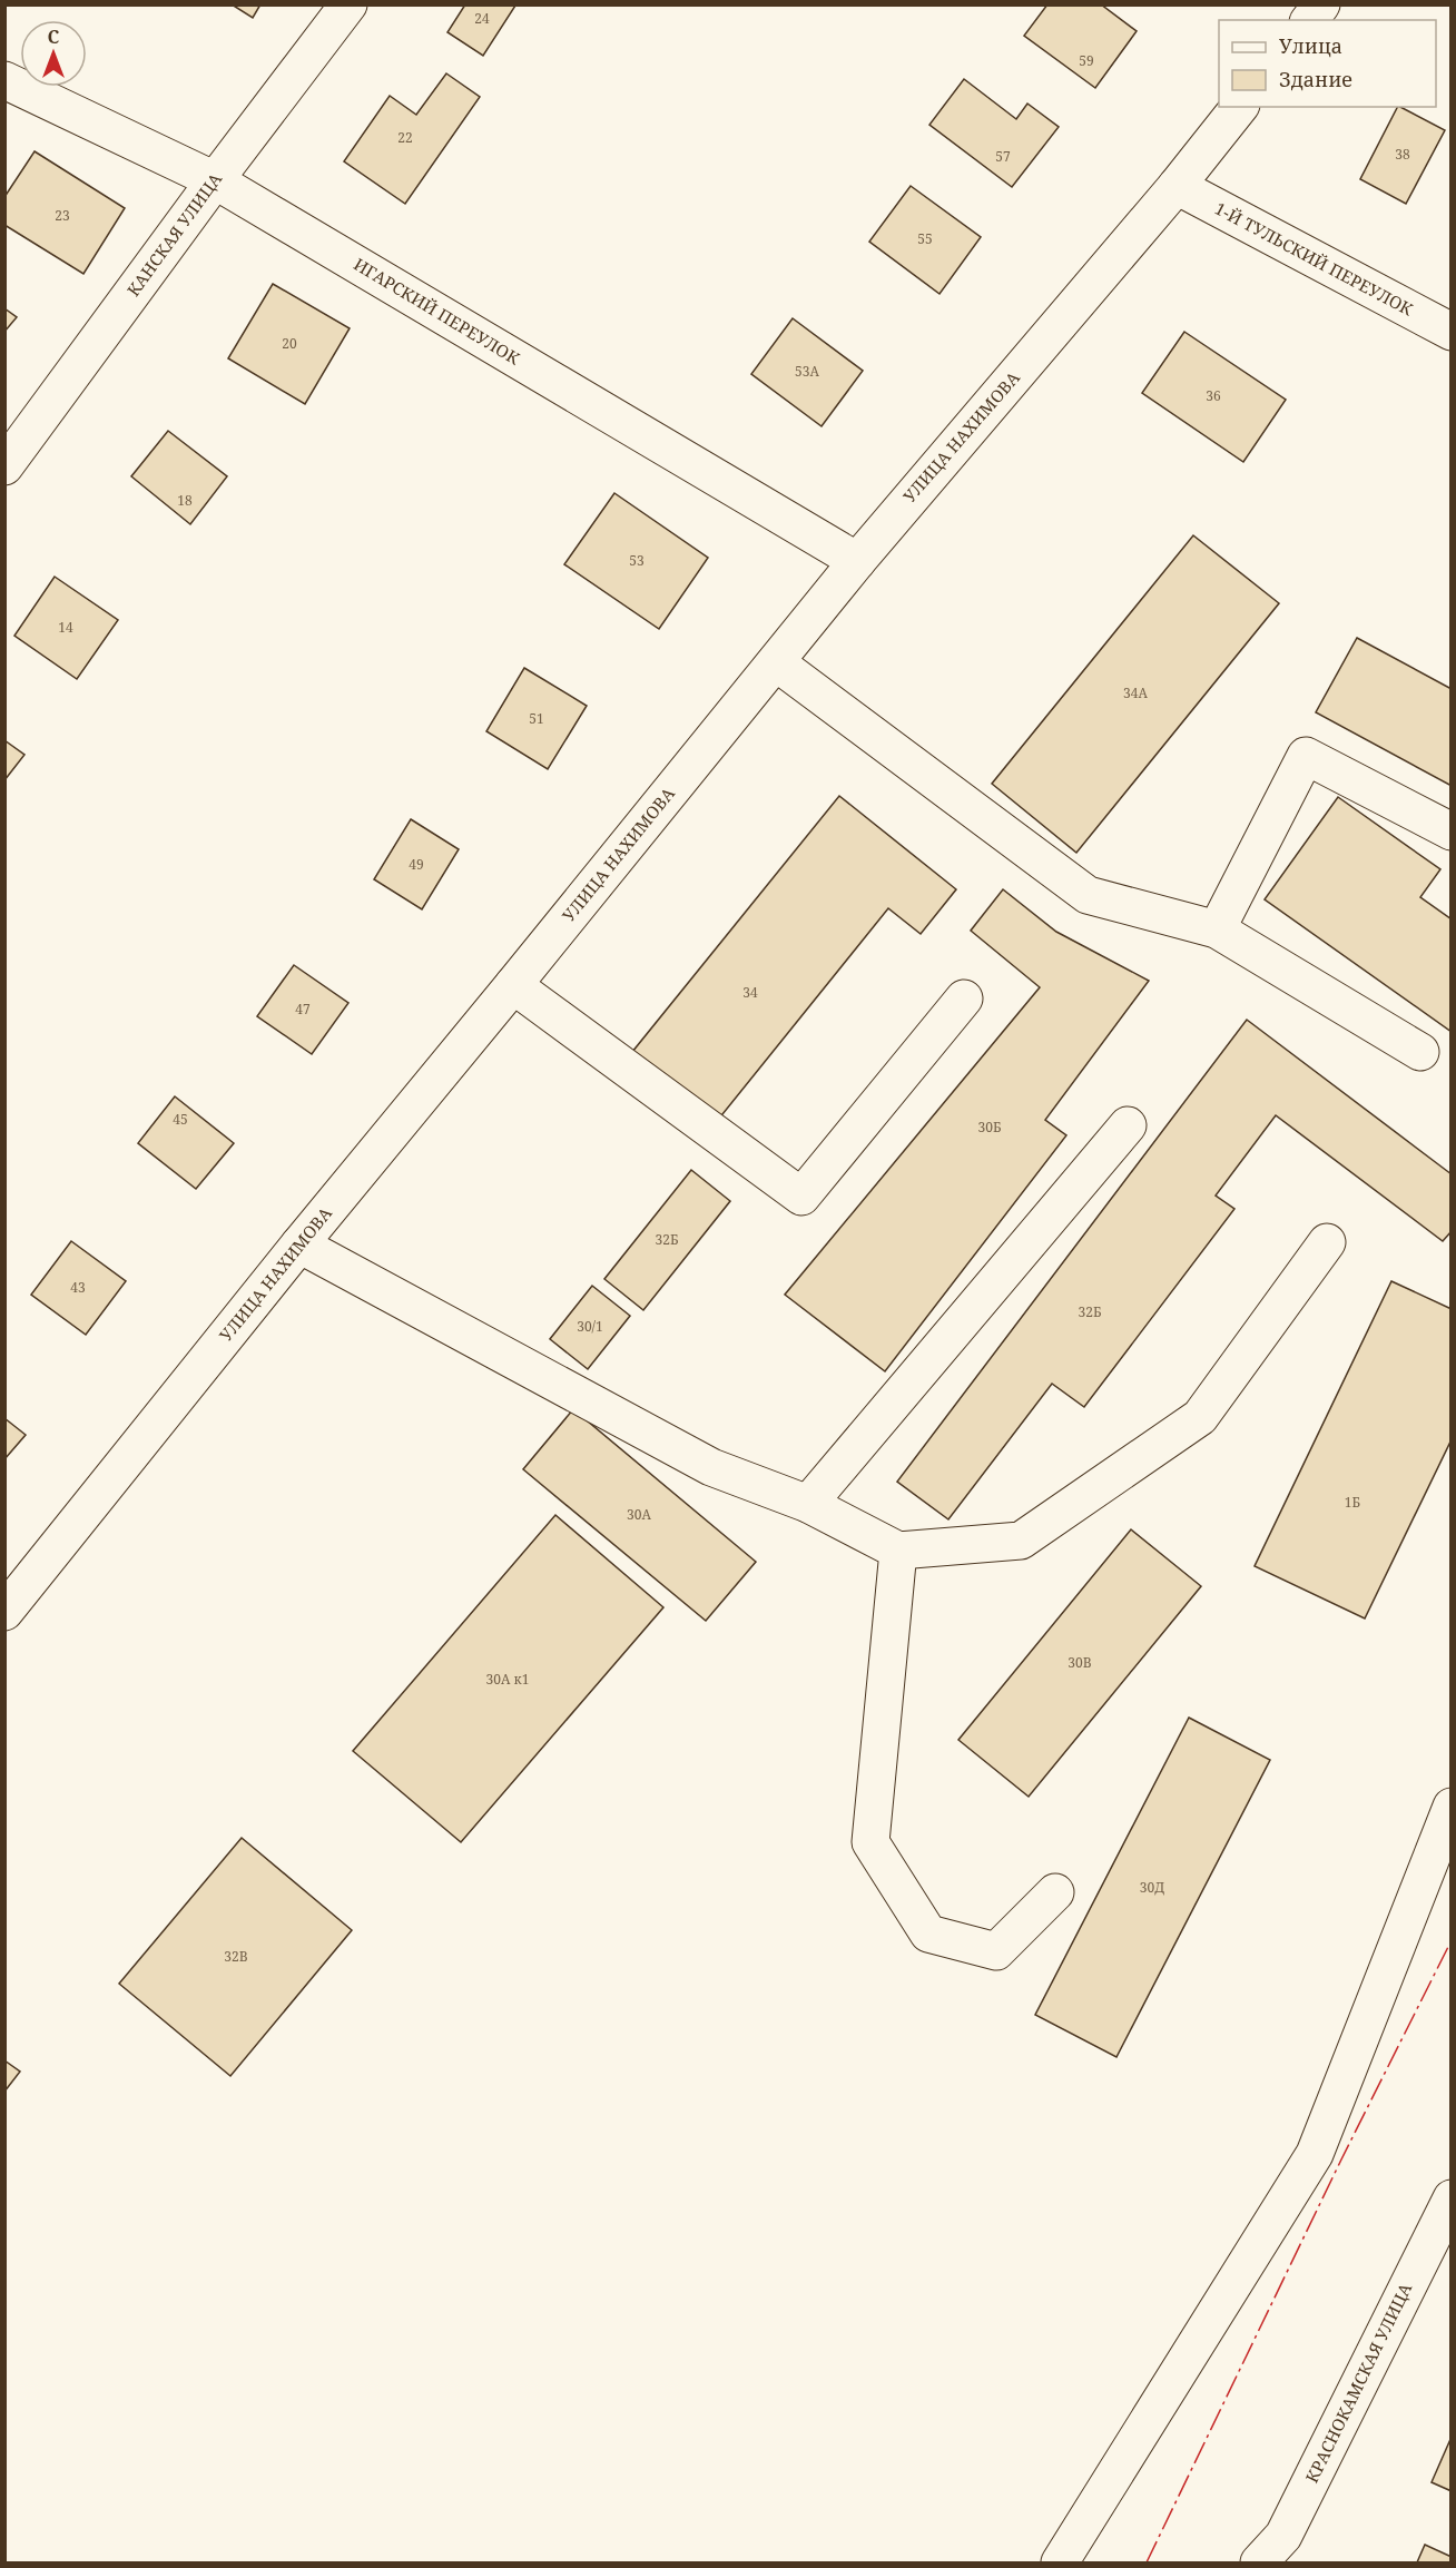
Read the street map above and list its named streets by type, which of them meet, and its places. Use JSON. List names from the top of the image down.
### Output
{
  "streets": {
    "main road": [
      "КАНСКАЯ УЛИЦА",
      "1-Й ТУЛЬСКИЙ ПЕРЕУЛОК",
      "ИГАРСКИЙ ПЕРЕУЛОК",
      "УЛИЦА НАХИМОВА",
      "КРАСНОКАМСКАЯ УЛИЦА"
    ]
  },
  "crossings": [
    ["КАНСКАЯ УЛИЦА", "ИГАРСКИЙ ПЕРЕУЛОК"],
    ["1-Й ТУЛЬСКИЙ ПЕРЕУЛОК", "УЛИЦА НАХИМОВА"],
    ["ИГАРСКИЙ ПЕРЕУЛОК", "УЛИЦА НАХИМОВА"]
  ],
  "house_numbers": [
    "24",
    "59",
    "22",
    "38",
    "57",
    "23",
    "55",
    "20",
    "53А",
    "36",
    "18",
    "53",
    "14",
    "34А",
    "51",
    "49",
    "34",
    "47",
    "45",
    "30Б",
    "32Б",
    "43",
    "32Б",
    "30/1",
    "1Б",
    "30А",
    "30В",
    "30А к1",
    "30Д",
    "32В"
  ],
  "legend": ["Улица", "Здание"],
  "north": "top"
}
